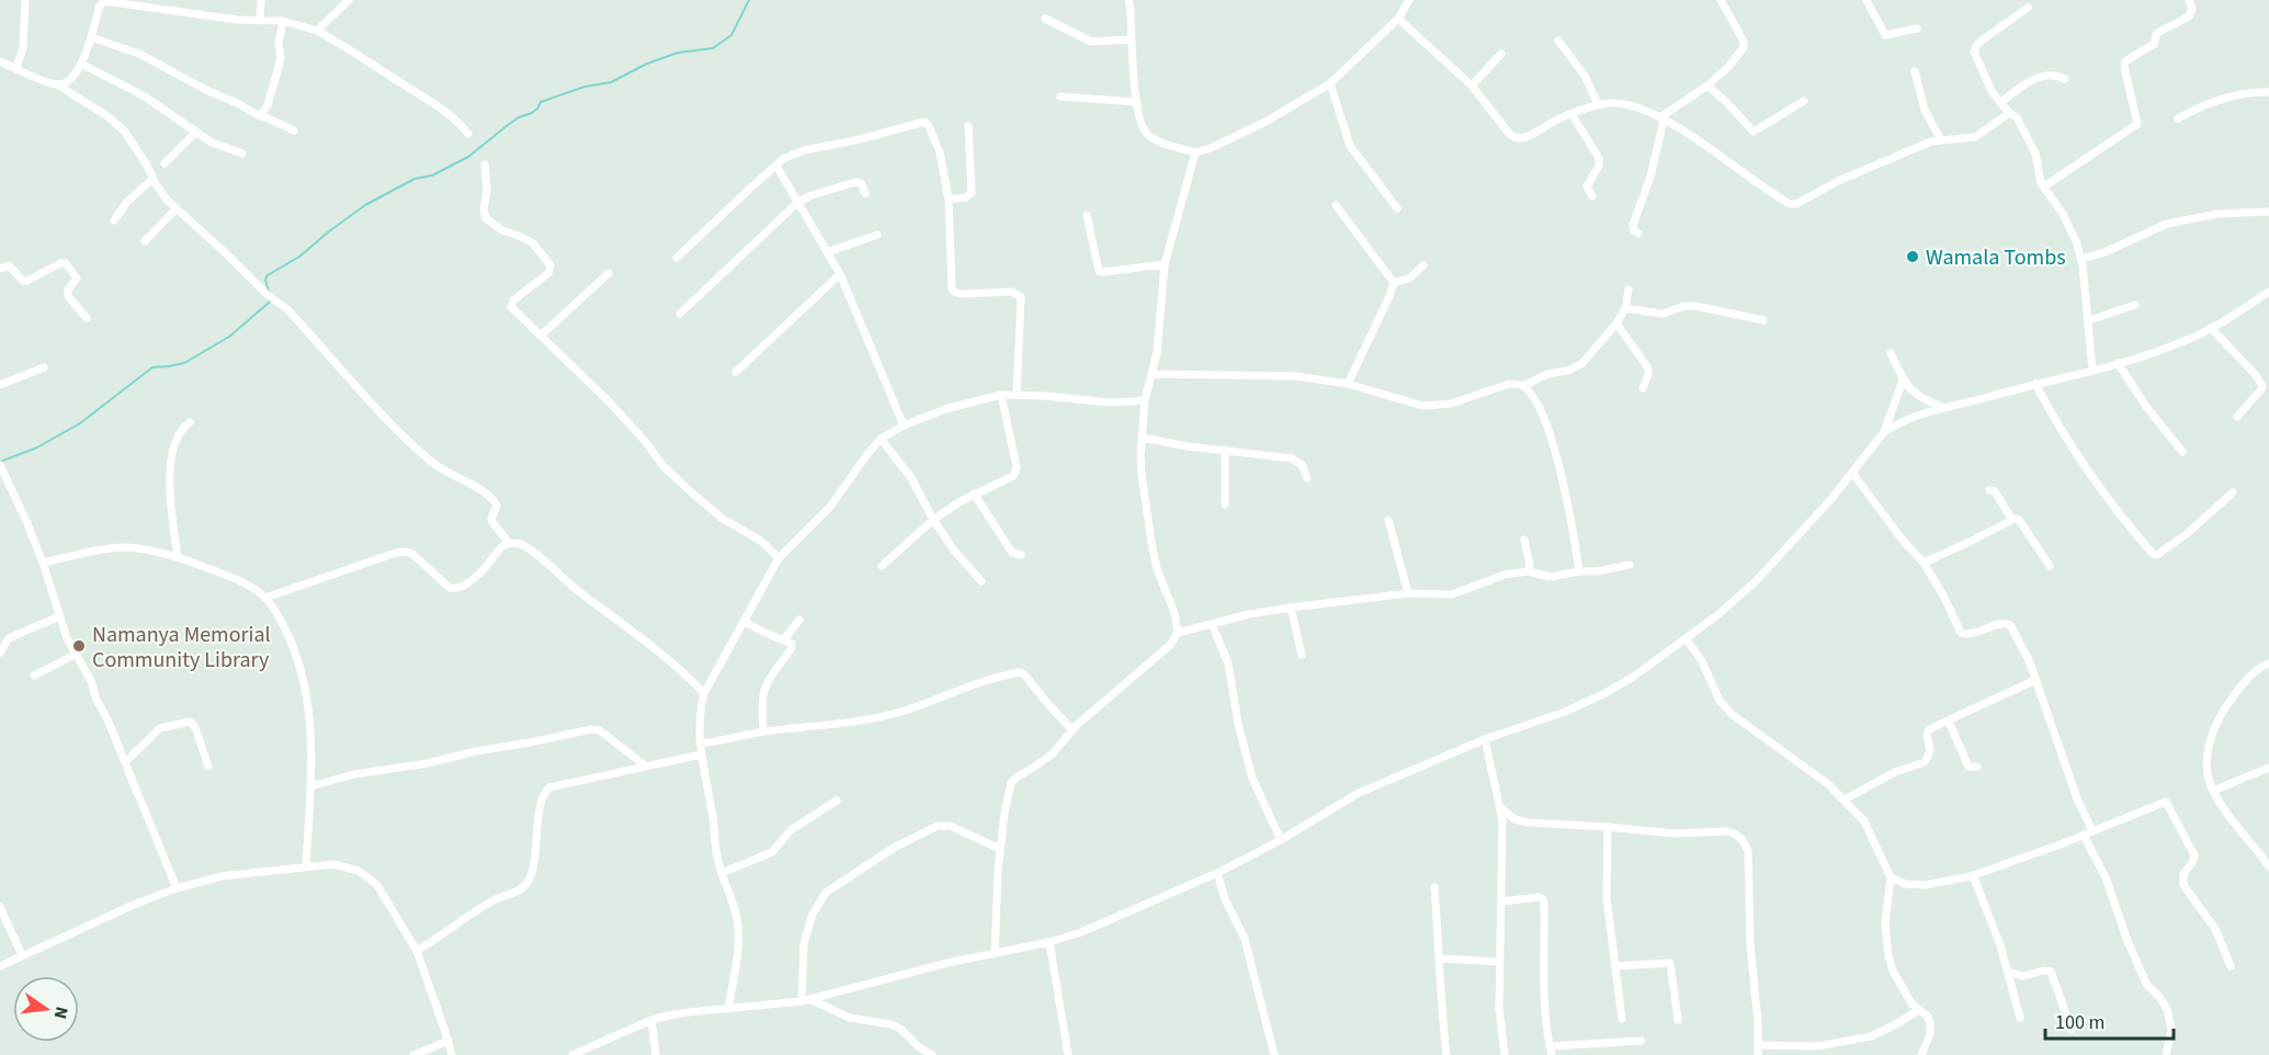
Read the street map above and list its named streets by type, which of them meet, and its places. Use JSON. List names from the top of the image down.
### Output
{
  "places": ["Wamala Tombs", "Namanya Memorial Community Library"],
  "scale_bar": "100 m",
  "north": "right"
}
